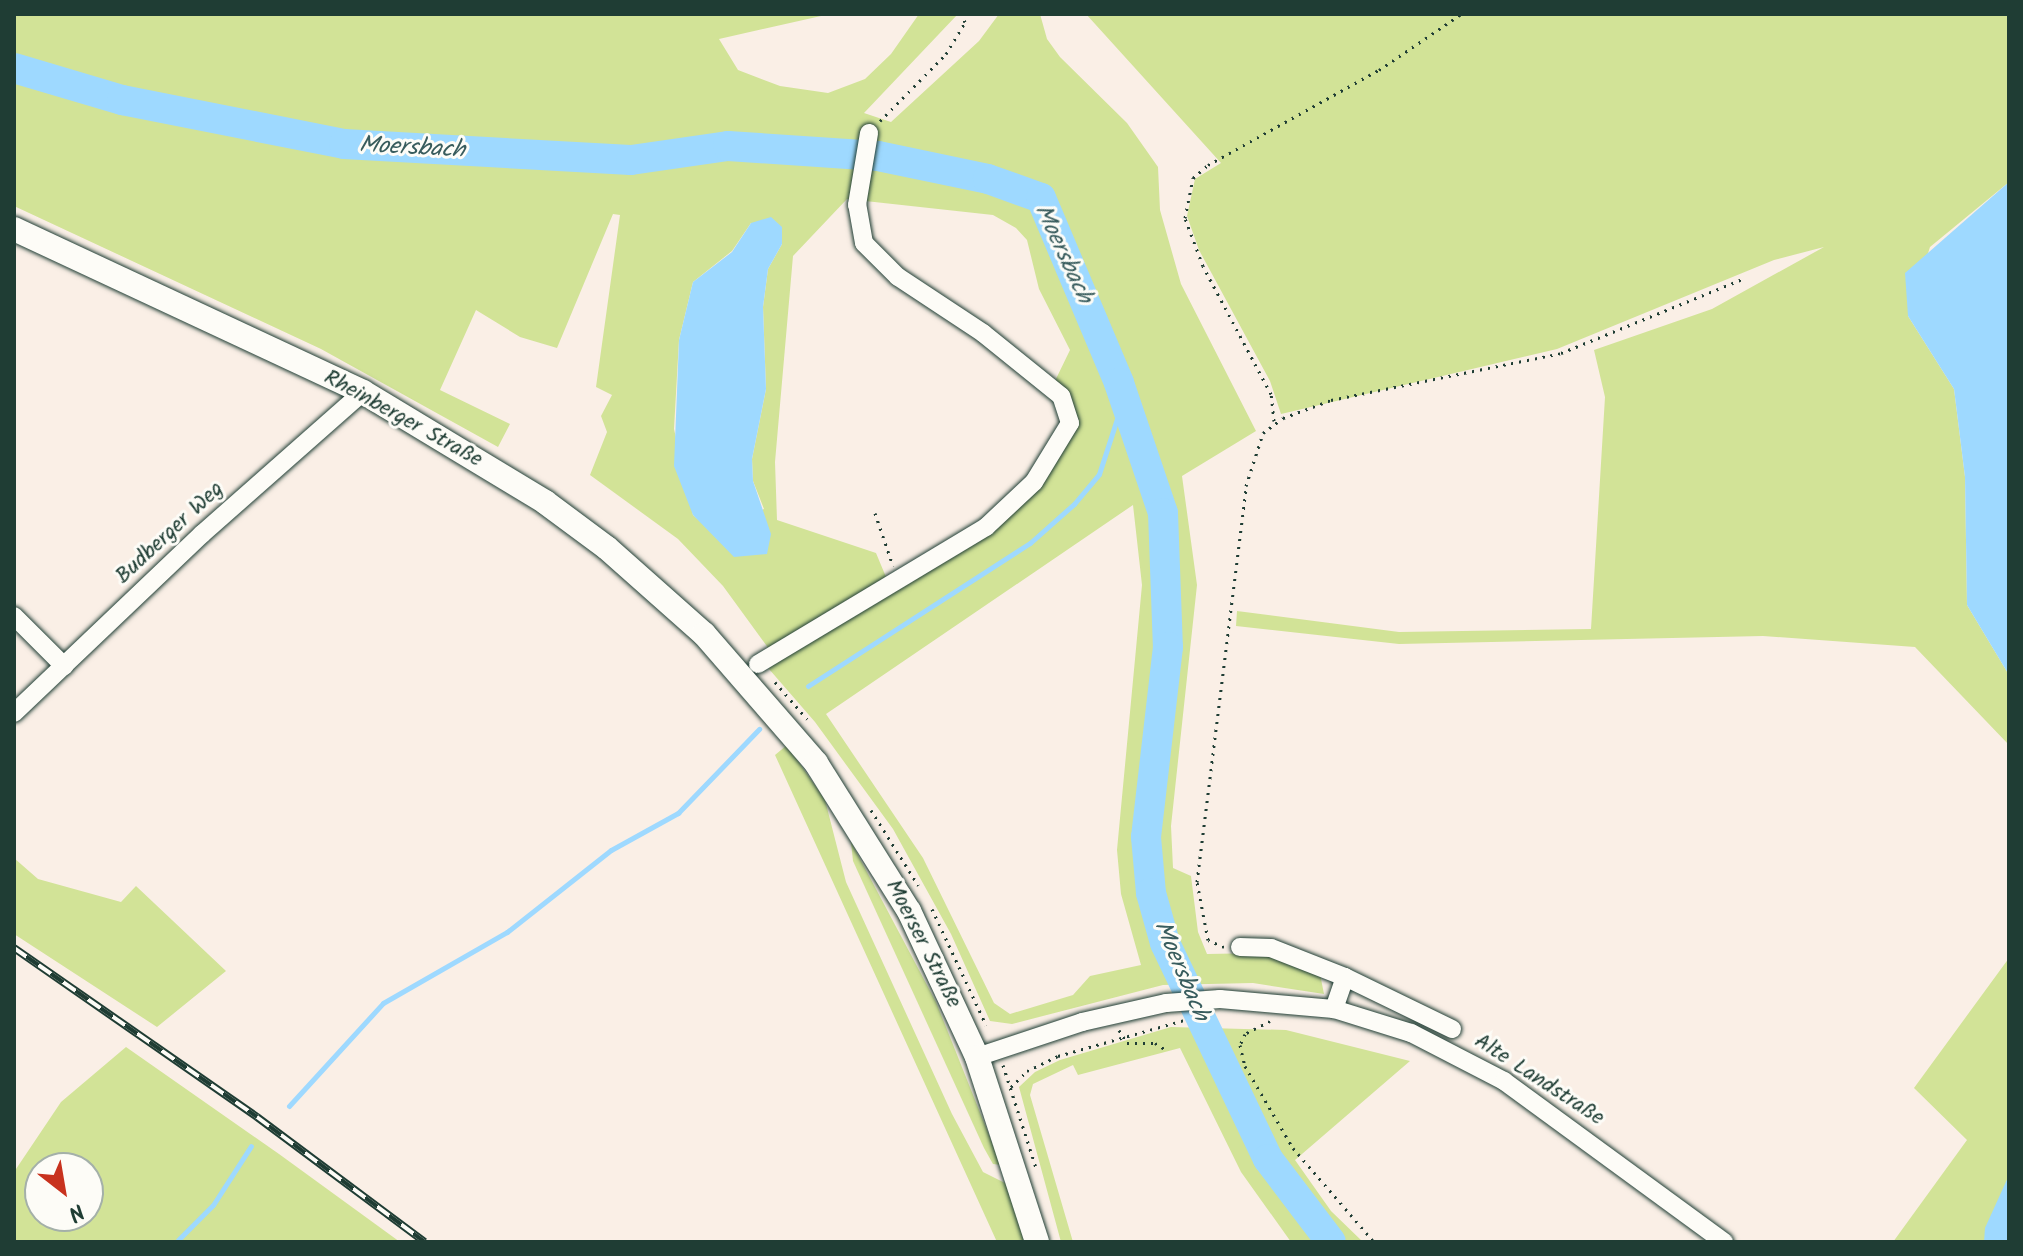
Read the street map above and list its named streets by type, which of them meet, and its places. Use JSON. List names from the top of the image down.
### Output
{
  "streets": {
    "main road": ["Rheinberger Straße", "Moerser Straße"],
    "street": ["Budberger Weg", "Alte Landstraße"]
  },
  "crossings": [
    ["Rheinberger Straße", "Budberger Weg"],
    ["Rheinberger Straße", "Moerser Straße"],
    ["Moerser Straße", "Alte Landstraße"]
  ],
  "water": ["Moersbach"],
  "north": "bottom right"
}
